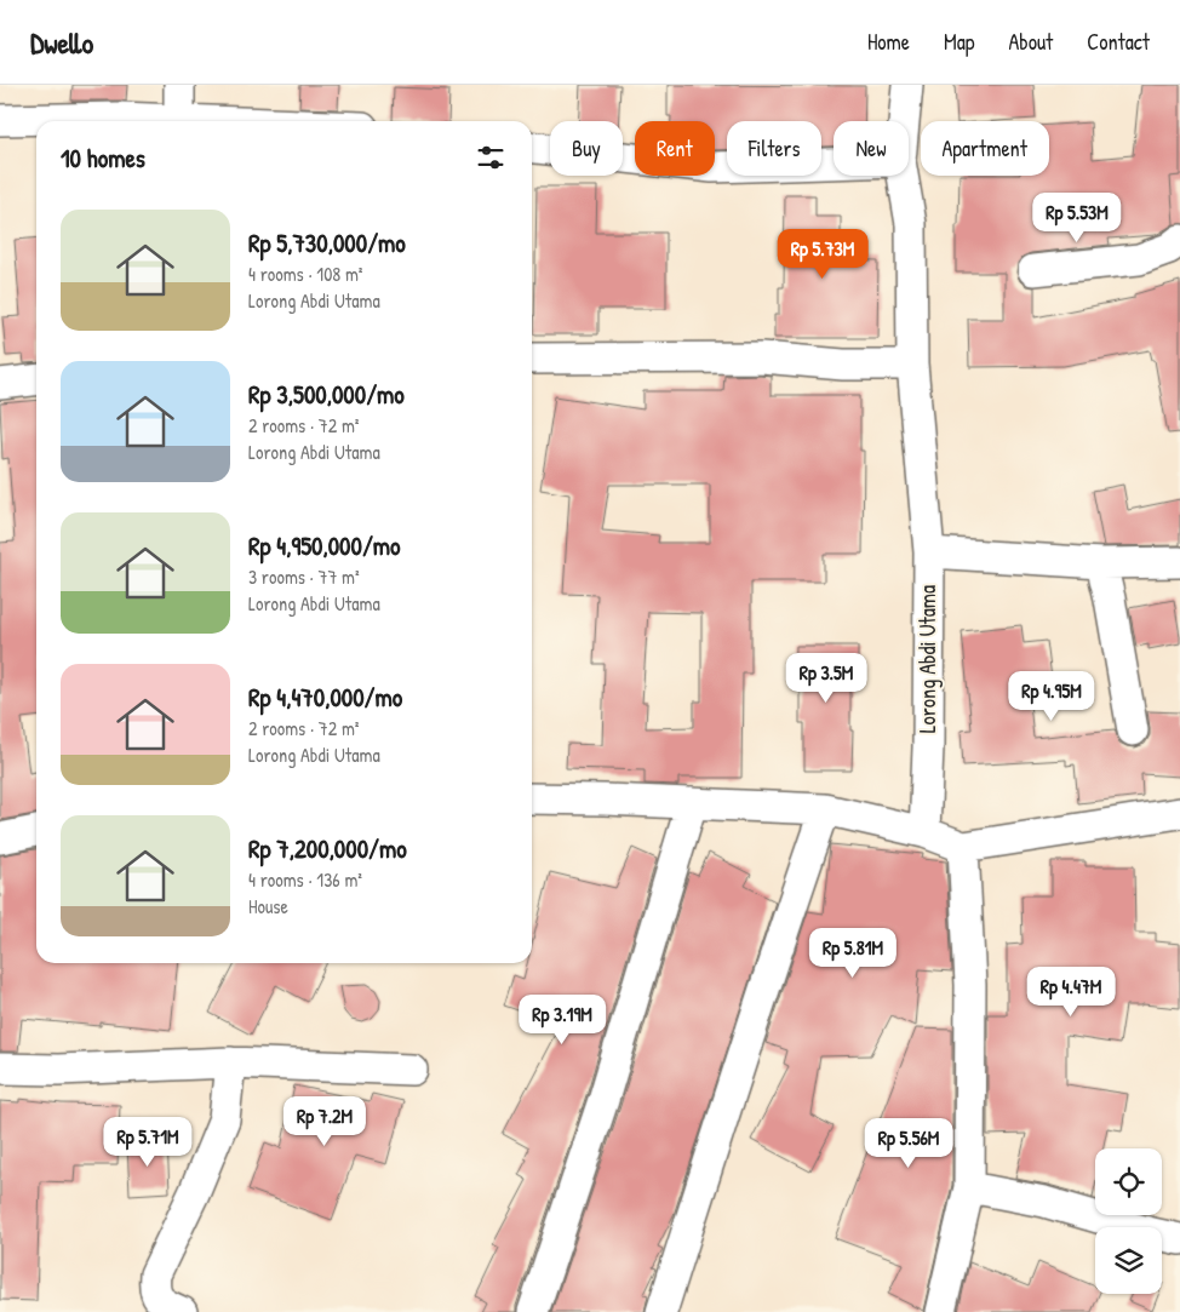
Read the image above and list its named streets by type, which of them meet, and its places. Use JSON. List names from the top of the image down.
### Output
{
  "streets": {
    "street": ["Lorong Abdi Utama"]
  },
  "page": {
    "header": "Dwello",
    "nav": [
      "Home",
      "Map",
      "About",
      "Contact"
    ],
    "chip": [
      "Buy",
      "Rent",
      "Filters",
      "New",
      "Apartment"
    ],
    "heading": "10 homes",
    "price": [
      "Rp 5.53M",
      "Rp 5.73M",
      "Rp 3.5M",
      "Rp 4.95M",
      "Rp 5.81M",
      "Rp 4.47M",
      "Rp 3.19M",
      "Rp 7.2M",
      "Rp 5.71M",
      "Rp 5.56M"
    ],
    "list": [
      {
        "name": "Rp 5,730,000/mo",
        "note": "4 rooms · 108 m² · Lorong Abdi Utama"
      },
      {
        "name": "Rp 3,500,000/mo",
        "note": "2 rooms · 72 m² · Lorong Abdi Utama"
      },
      {
        "name": "Rp 4,950,000/mo",
        "note": "3 rooms · 77 m² · Lorong Abdi Utama"
      },
      {
        "name": "Rp 4,470,000/mo",
        "note": "2 rooms · 72 m² · Lorong Abdi Utama"
      },
      {
        "name": "Rp 7,200,000/mo",
        "note": "4 rooms · 136 m² · House"
      }
    ]
  }
}
